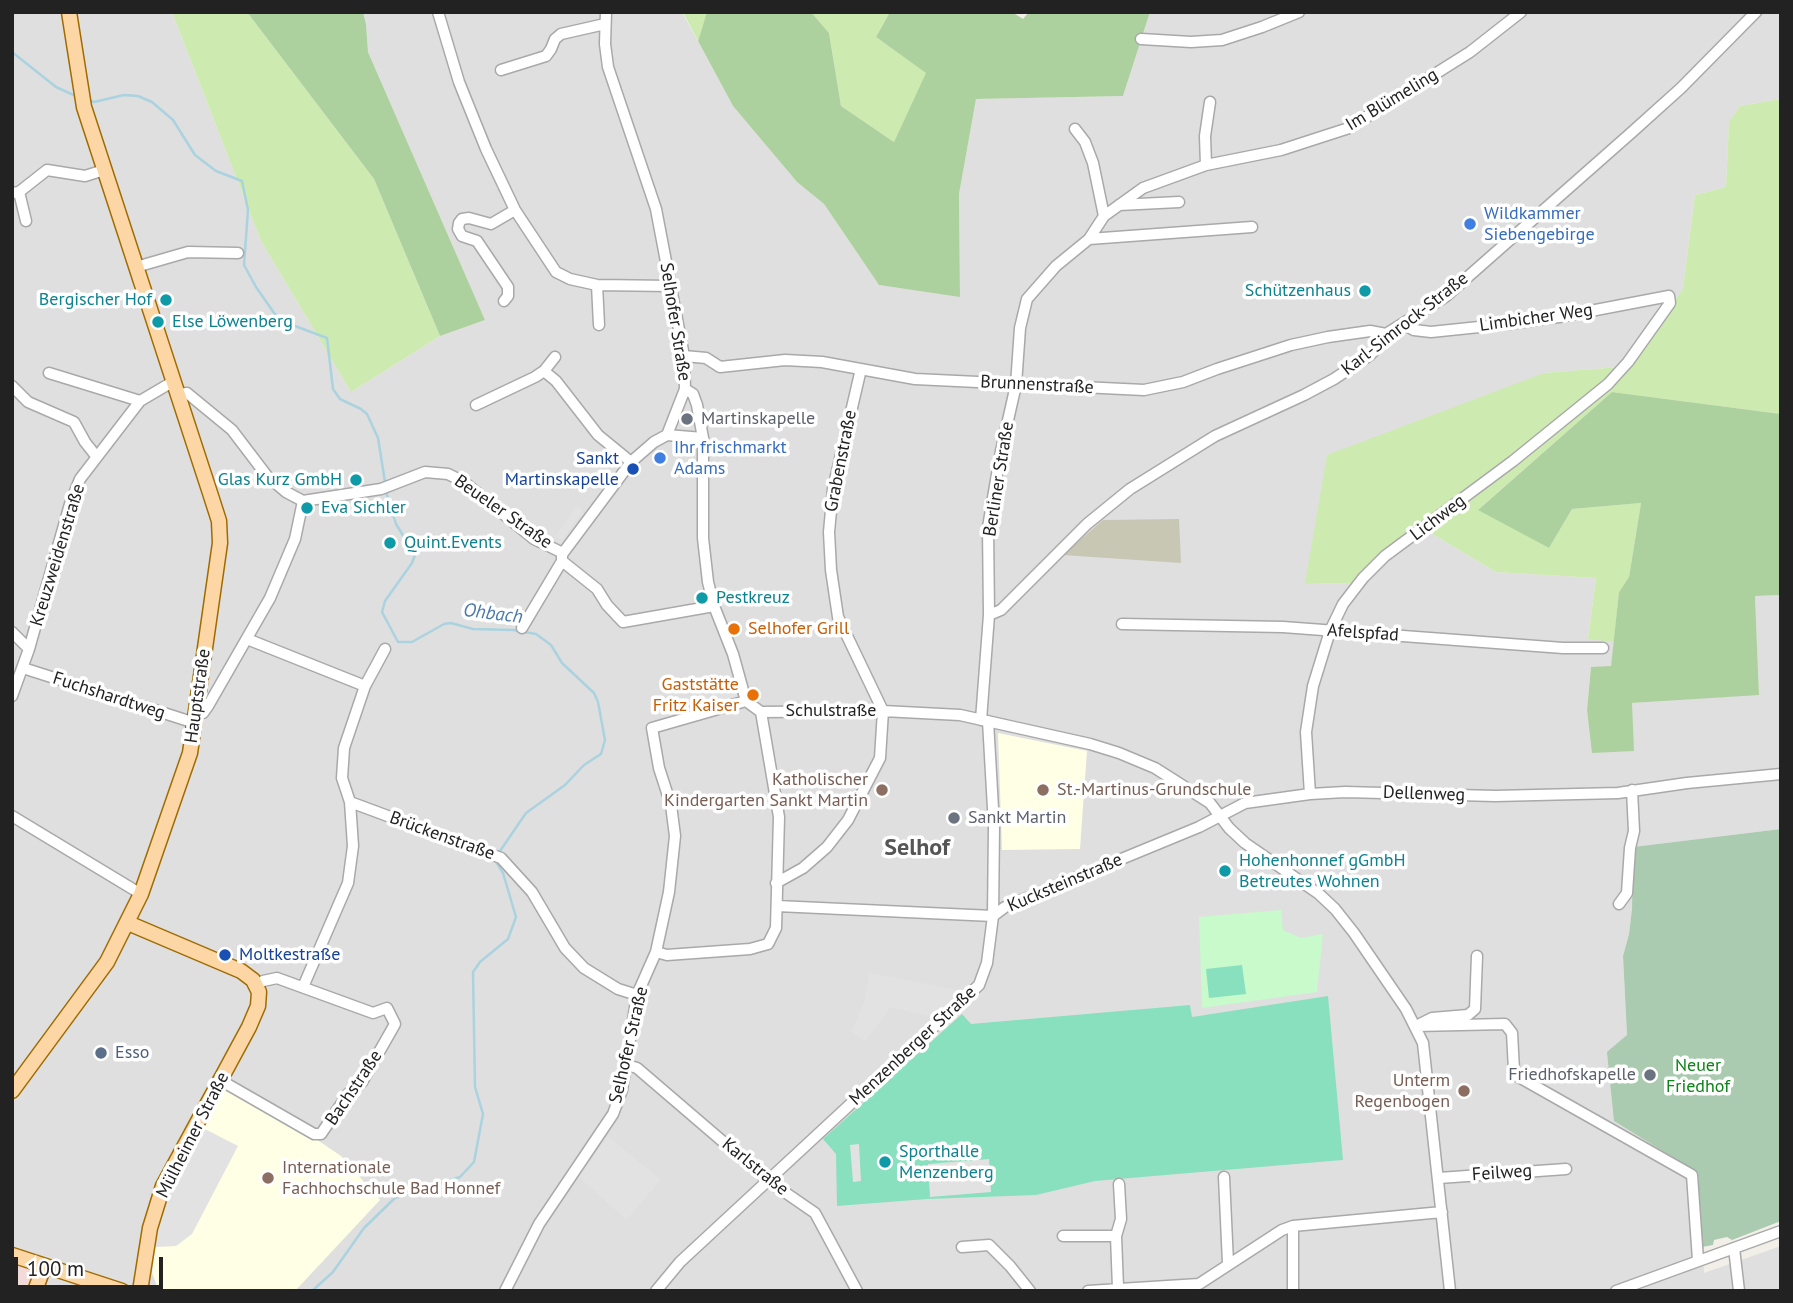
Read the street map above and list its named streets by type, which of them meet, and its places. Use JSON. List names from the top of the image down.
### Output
{
  "streets": {
    "main road": ["Hauptstraße", "Mülheimer Straße"],
    "street": [
      "Im Blümeling",
      "Limbicher Weg",
      "Selhofer Straße",
      "Karl-Simrock-Straße",
      "Brunnenstraße",
      "Grabenstraße",
      "Berliner Straße",
      "Beueler Straße",
      "Lichweg",
      "Kreuzweidenstraße",
      "Afelspfad",
      "Fuchshardtweg",
      "Schulstraße",
      "Dellenweg",
      "Brückenstraße",
      "Kucksteinstraße",
      "Menzenberger Straße",
      "Bachstraße",
      "Karlstraße",
      "Feilweg"
    ]
  },
  "crossings": [
    ["Im Blümeling", "Berliner Straße"],
    ["Limbicher Weg", "Karl-Simrock-Straße"],
    ["Limbicher Weg", "Lichweg"],
    ["Selhofer Straße", "Brunnenstraße"],
    ["Selhofer Straße", "Beueler Straße"],
    ["Selhofer Straße", "Schulstraße"],
    ["Selhofer Straße", "Brückenstraße"],
    ["Selhofer Straße", "Karlstraße"],
    ["Karl-Simrock-Straße", "Brunnenstraße"],
    ["Karl-Simrock-Straße", "Berliner Straße"],
    ["Karl-Simrock-Straße", "Menzenberger Straße"],
    ["Brunnenstraße", "Grabenstraße"],
    ["Brunnenstraße", "Berliner Straße"],
    ["Grabenstraße", "Schulstraße"],
    ["Berliner Straße", "Menzenberger Straße"],
    ["Lichweg", "Afelspfad"],
    ["Lichweg", "Dellenweg"],
    ["Kreuzweidenstraße", "Fuchshardtweg"],
    ["Kreuzweidenstraße", "Hauptstraße"],
    ["Fuchshardtweg", "Hauptstraße"],
    ["Schulstraße", "Dellenweg"],
    ["Schulstraße", "Kucksteinstraße"],
    ["Schulstraße", "Menzenberger Straße"],
    ["Dellenweg", "Kucksteinstraße"],
    ["Kucksteinstraße", "Menzenberger Straße"],
    ["Menzenberger Straße", "Karlstraße"],
    ["Bachstraße", "Mülheimer Straße"]
  ],
  "districts": ["Selhof"],
  "water": ["Ohbach"],
  "parks": ["Neuer Friedhof"],
  "places": [
    "Wildkammer Siebengebirge",
    "Schützenhaus",
    "Bergischer Hof",
    "Else Löwenberg",
    "Martinskapelle",
    "Ihr frischmarkt Adams",
    "Sankt Martinskapelle",
    "Glas Kurz GmbH",
    "Eva Sichler",
    "Quint.Events",
    "Pestkreuz",
    "Selhofer Grill",
    "Gaststätte Fritz Kaiser",
    "Katholischer Kindergarten Sankt Martin",
    "St.-Martinus-Grundschule",
    "Sankt Martin",
    "Hohenhonnef gGmbH Betreutes Wohnen",
    "Moltkestraße",
    "Esso",
    "Friedhofskapelle",
    "Unterm Regenbogen",
    "Sporthalle Menzenberg",
    "Internationale Fachhochschule Bad Honnef"
  ],
  "scale_bar": "100 m"
}
